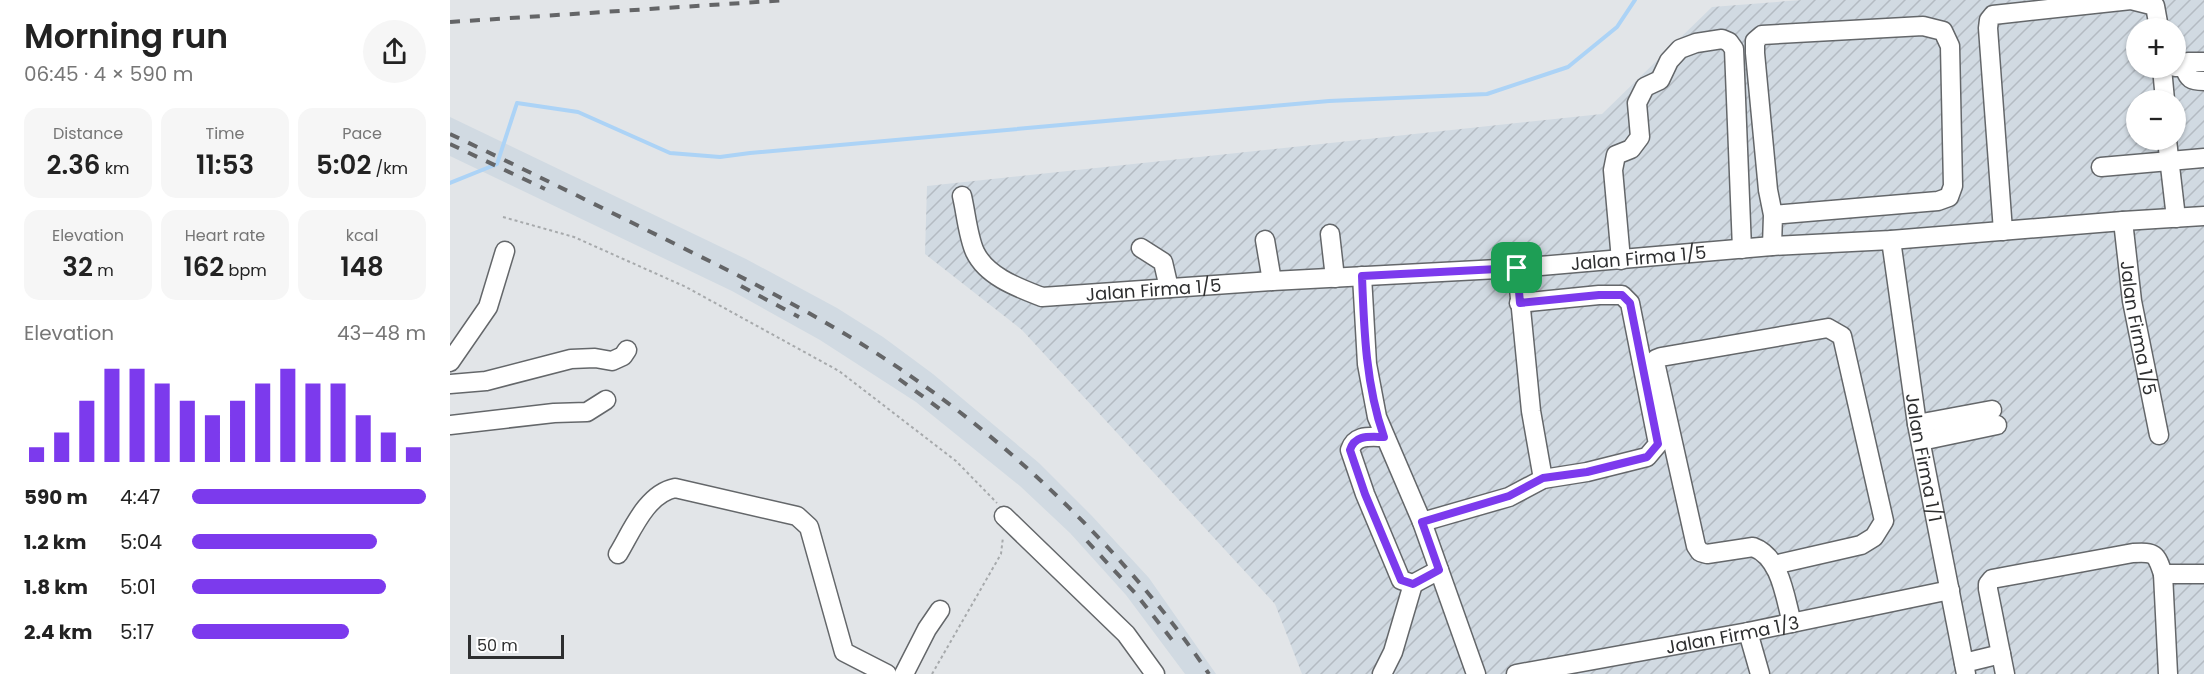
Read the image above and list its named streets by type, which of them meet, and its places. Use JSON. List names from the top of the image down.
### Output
{
  "streets": {
    "street": ["Jalan Firma 1/5", "Jalan Firma 1/1", "Jalan Firma 1/3"]
  },
  "crossings": [
    ["Jalan Firma 1/5", "Jalan Firma 1/1"],
    ["Jalan Firma 1/1", "Jalan Firma 1/3"]
  ],
  "scale_bar": "50 m",
  "page": {
    "heading": ["Morning run", "06:45 · 4 × 590 m"],
    "map_buttons": ["+", "−"],
    "stats": [
      ["Distance", "2.36 km"],
      ["Time", "11:53"],
      ["Pace", "5:02 /km"],
      ["Elevation", "32 m"],
      ["Heart rate", "162 bpm"],
      ["kcal", "148"]
    ],
    "chart": ["Elevation", "43–48 m"],
    "list": [
      {
        "name": "590 m",
        "note": "4:47"
      },
      {
        "name": "1.2 km",
        "note": "5:04"
      },
      {
        "name": "1.8 km",
        "note": "5:01"
      },
      {
        "name": "2.4 km",
        "note": "5:17"
      }
    ],
    "scale": "50 m"
  }
}
